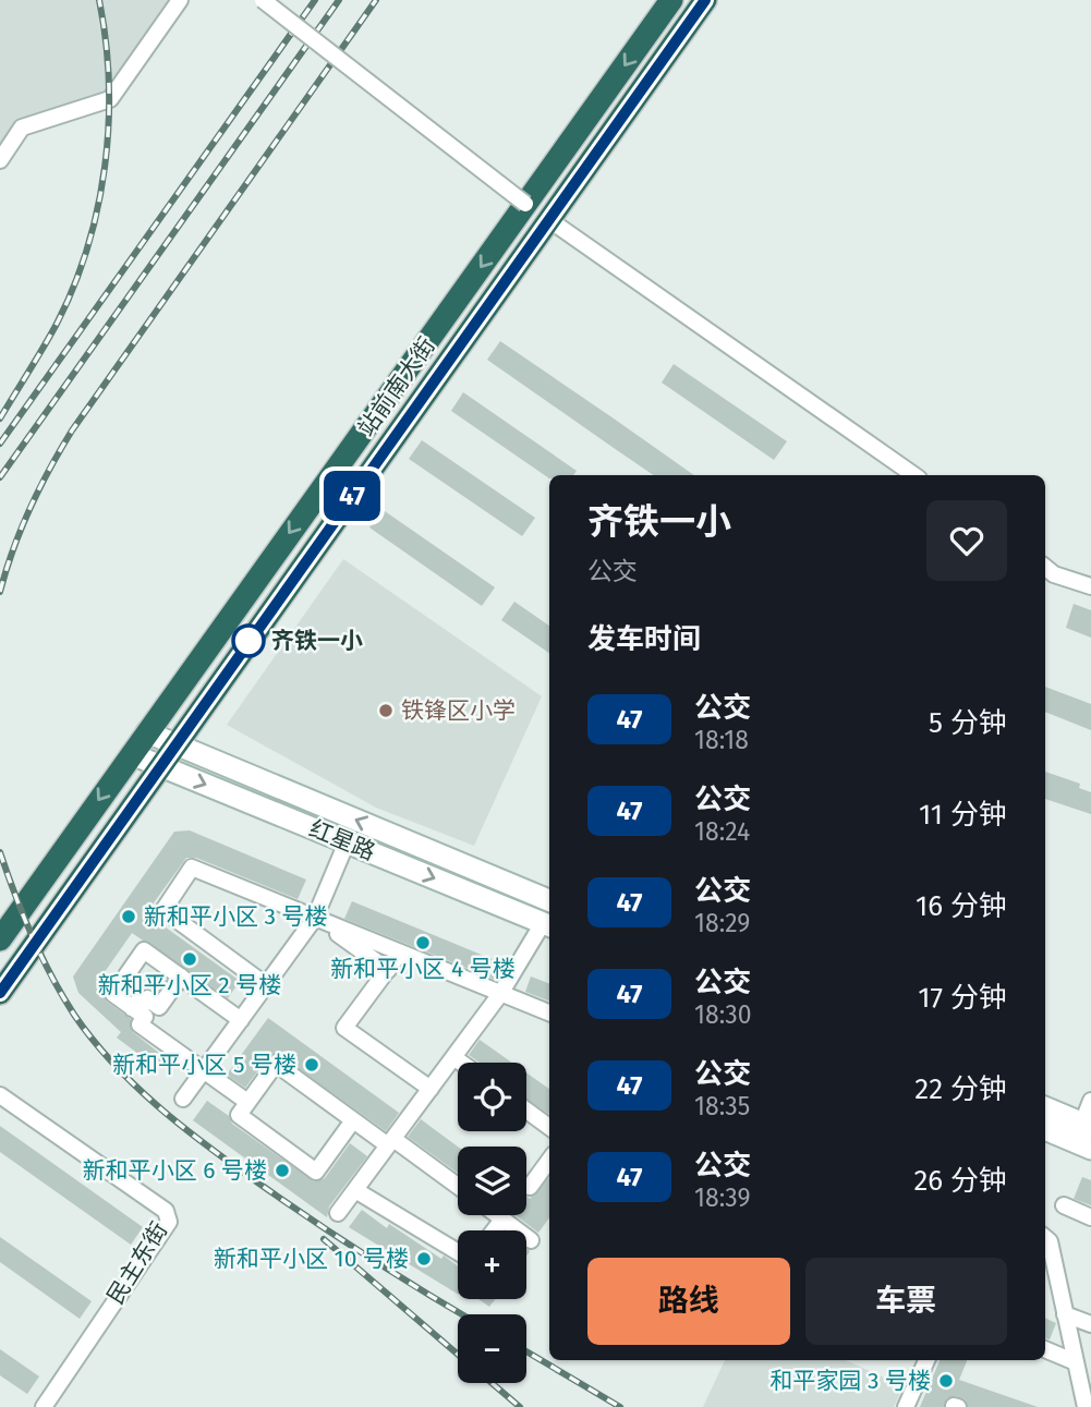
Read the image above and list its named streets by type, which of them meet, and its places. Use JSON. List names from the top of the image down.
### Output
{
  "streets": {
    "highway": ["站前南大街"],
    "street": ["红星路", "民主东街"]
  },
  "crossings": [
    ["站前南大街", "红星路"]
  ],
  "places": [
    "齐铁一小",
    "铁锋区小学",
    "新和平小区 3 号楼",
    "新和平小区 4 号楼",
    "新和平小区 2 号楼",
    "新和平小区 5 号楼",
    "新和平小区 6 号楼",
    "新和平小区 10 号楼",
    "和平家园 3 号楼"
  ],
  "lines": ["bus line 47"],
  "page": {
    "on_map": "47",
    "heading": [
      ["齐铁一小", "公交"],
      "发车时间"
    ],
    "list": [
      {
        "mark": "47",
        "name": "公交",
        "note": "18:18",
        "value": "5 分钟"
      },
      {
        "mark": "47",
        "name": "公交",
        "note": "18:24",
        "value": "11 分钟"
      },
      {
        "mark": "47",
        "name": "公交",
        "note": "18:29",
        "value": "16 分钟"
      },
      {
        "mark": "47",
        "name": "公交",
        "note": "18:30",
        "value": "17 分钟"
      },
      {
        "mark": "47",
        "name": "公交",
        "note": "18:35",
        "value": "22 分钟"
      },
      {
        "mark": "47",
        "name": "公交",
        "note": "18:39",
        "value": "26 分钟"
      }
    ],
    "map_buttons": ["+", "−"],
    "buttons": ["路线", "车票"]
  }
}
